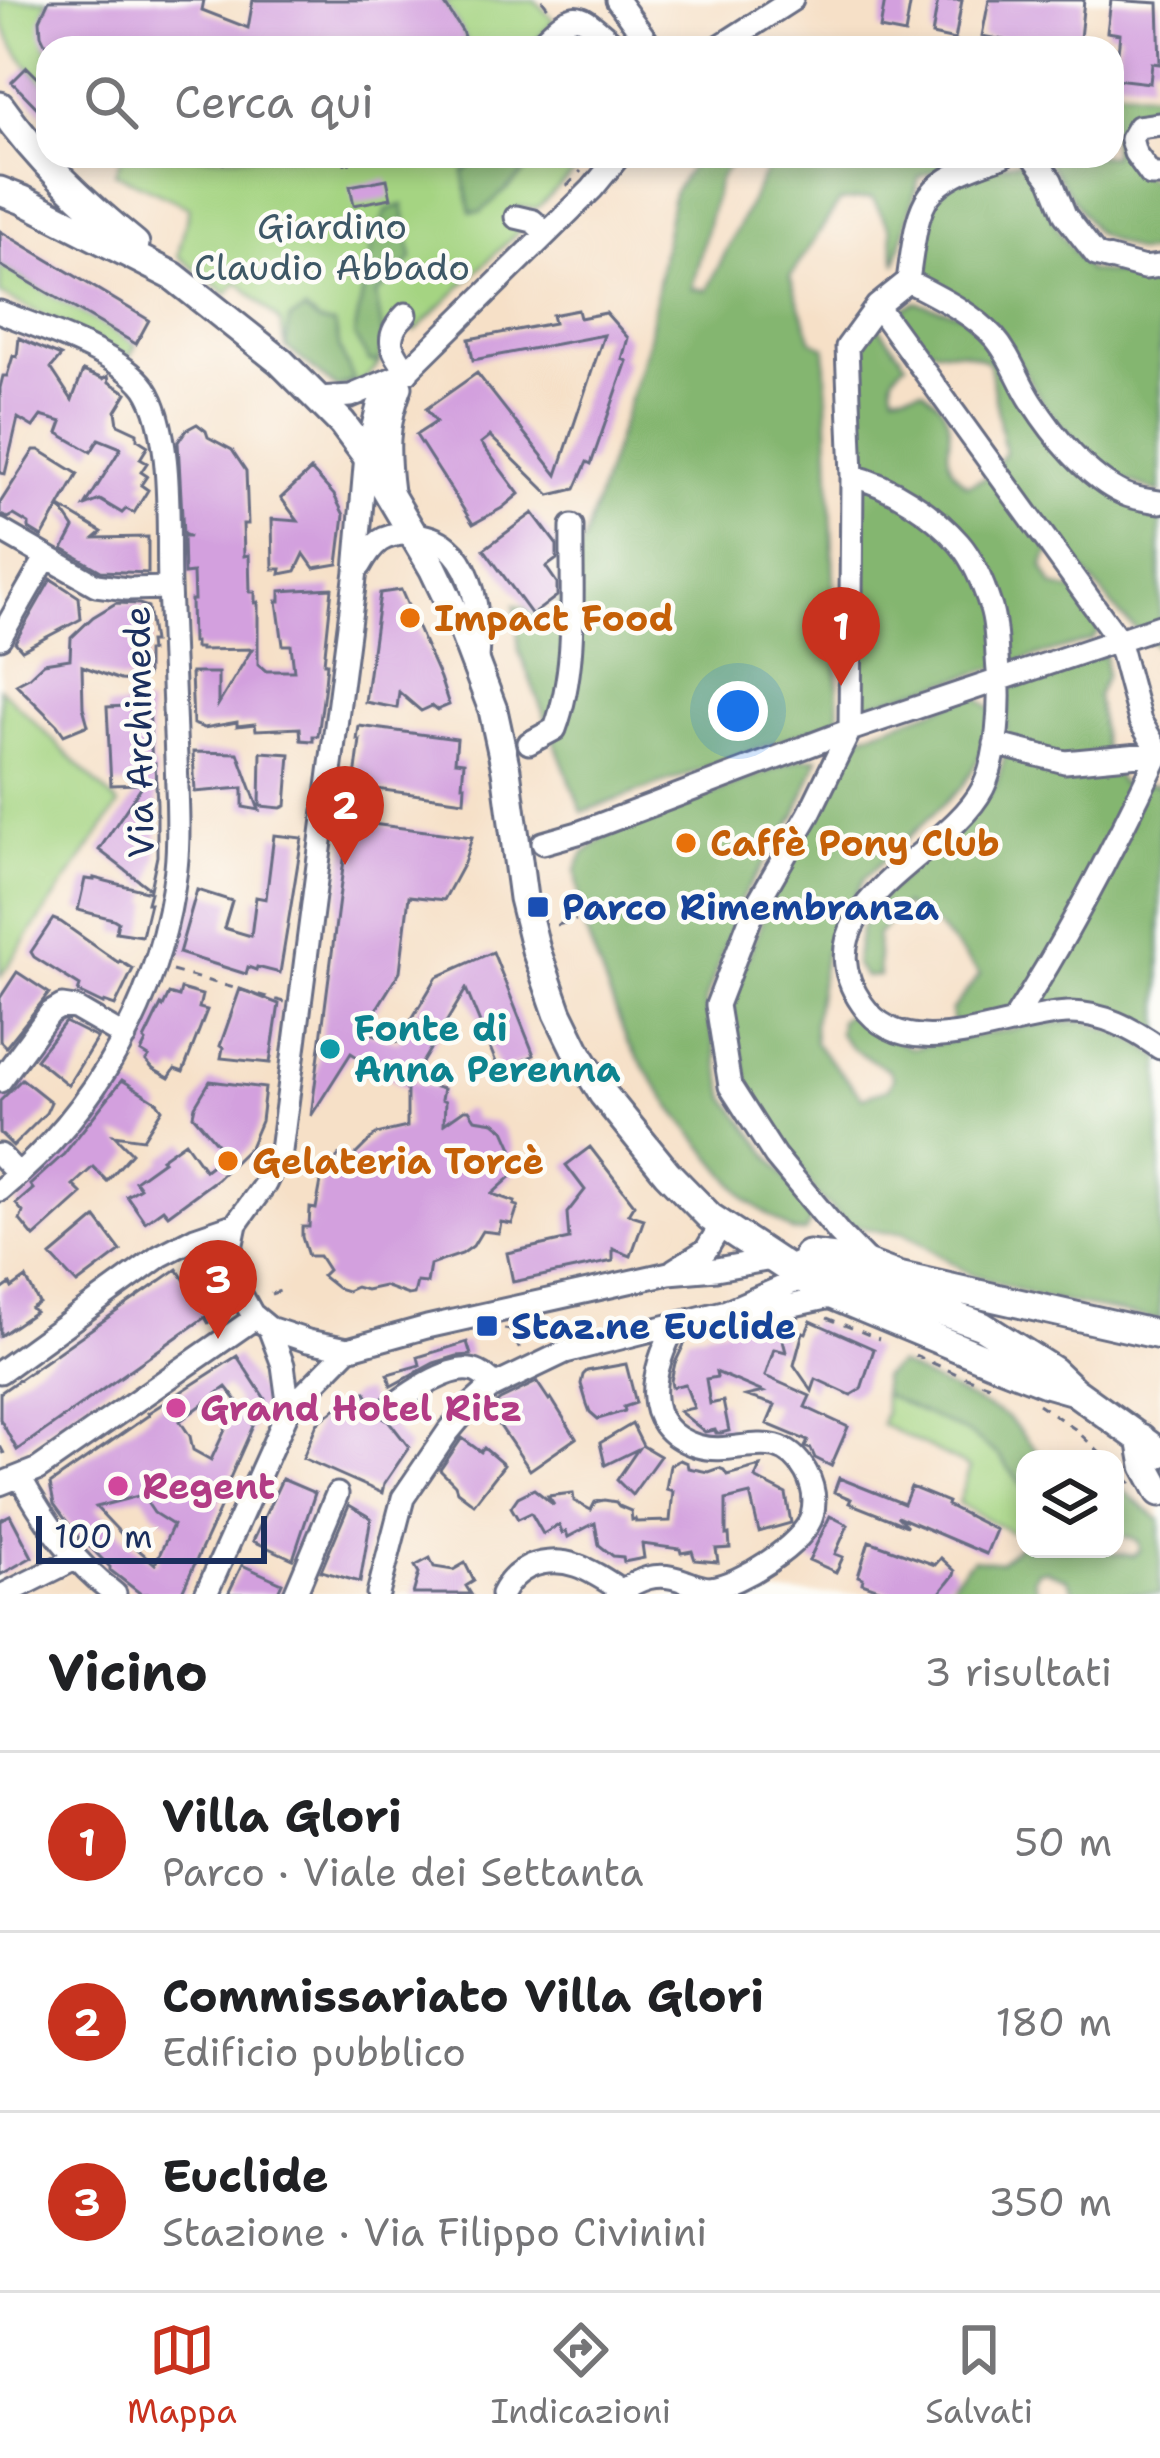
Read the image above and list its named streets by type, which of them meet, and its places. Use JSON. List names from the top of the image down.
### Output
{
  "streets": {
    "street": ["Via Archimede"]
  },
  "parks": ["Giardino Claudio Abbado"],
  "places": {
    "other": [
      "Impact Food",
      "Caffè Pony Club",
      "Fonte di Anna Perenna",
      "Gelateria Torcè",
      "Grand Hotel Ritz",
      "Regent"
    ],
    "transit": ["Parco Rimembranza", "Staz.ne Euclide"]
  },
  "scale_bar": "100 m",
  "page": {
    "search": "Cerca qui",
    "pins": ["1", "2", "3"],
    "scale": "100 m",
    "heading": ["Vicino", "3 risultati"],
    "list": [
      {
        "mark": "1",
        "name": "Villa Glori",
        "note": "Parco · Viale dei Settanta",
        "value": "50 m"
      },
      {
        "mark": "2",
        "name": "Commissariato Villa Glori",
        "note": "Edificio pubblico",
        "value": "180 m"
      },
      {
        "mark": "3",
        "name": "Euclide",
        "note": "Stazione · Via Filippo Civinini",
        "value": "350 m"
      }
    ],
    "nav": ["Mappa", "Indicazioni", "Salvati"]
  }
}
